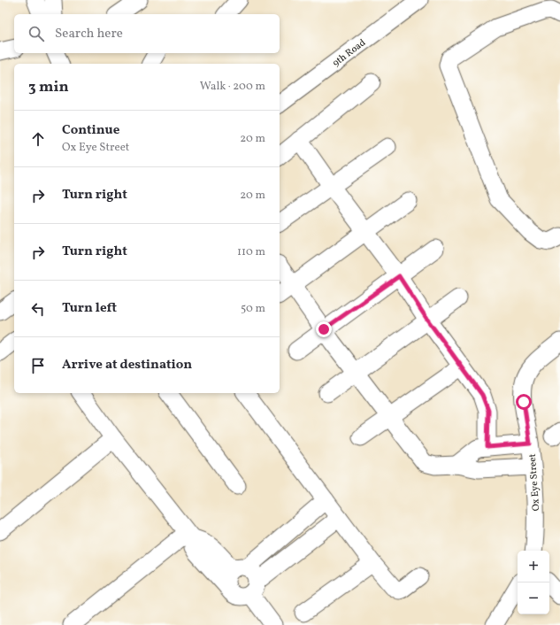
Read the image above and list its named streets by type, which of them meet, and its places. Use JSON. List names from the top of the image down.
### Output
{
  "streets": {
    "street": ["9th Road", "Ox Eye Street"]
  },
  "page": {
    "search": "Search here",
    "heading": ["3 min", "Walk · 200 m"],
    "list": [
      ["Continue", "Ox Eye Street", "20 m"],
      ["Turn right", "20 m"],
      ["Turn right", "110 m"],
      ["Turn left", "50 m"],
      "Arrive at destination"
    ],
    "map_buttons": ["+", "−"]
  }
}
